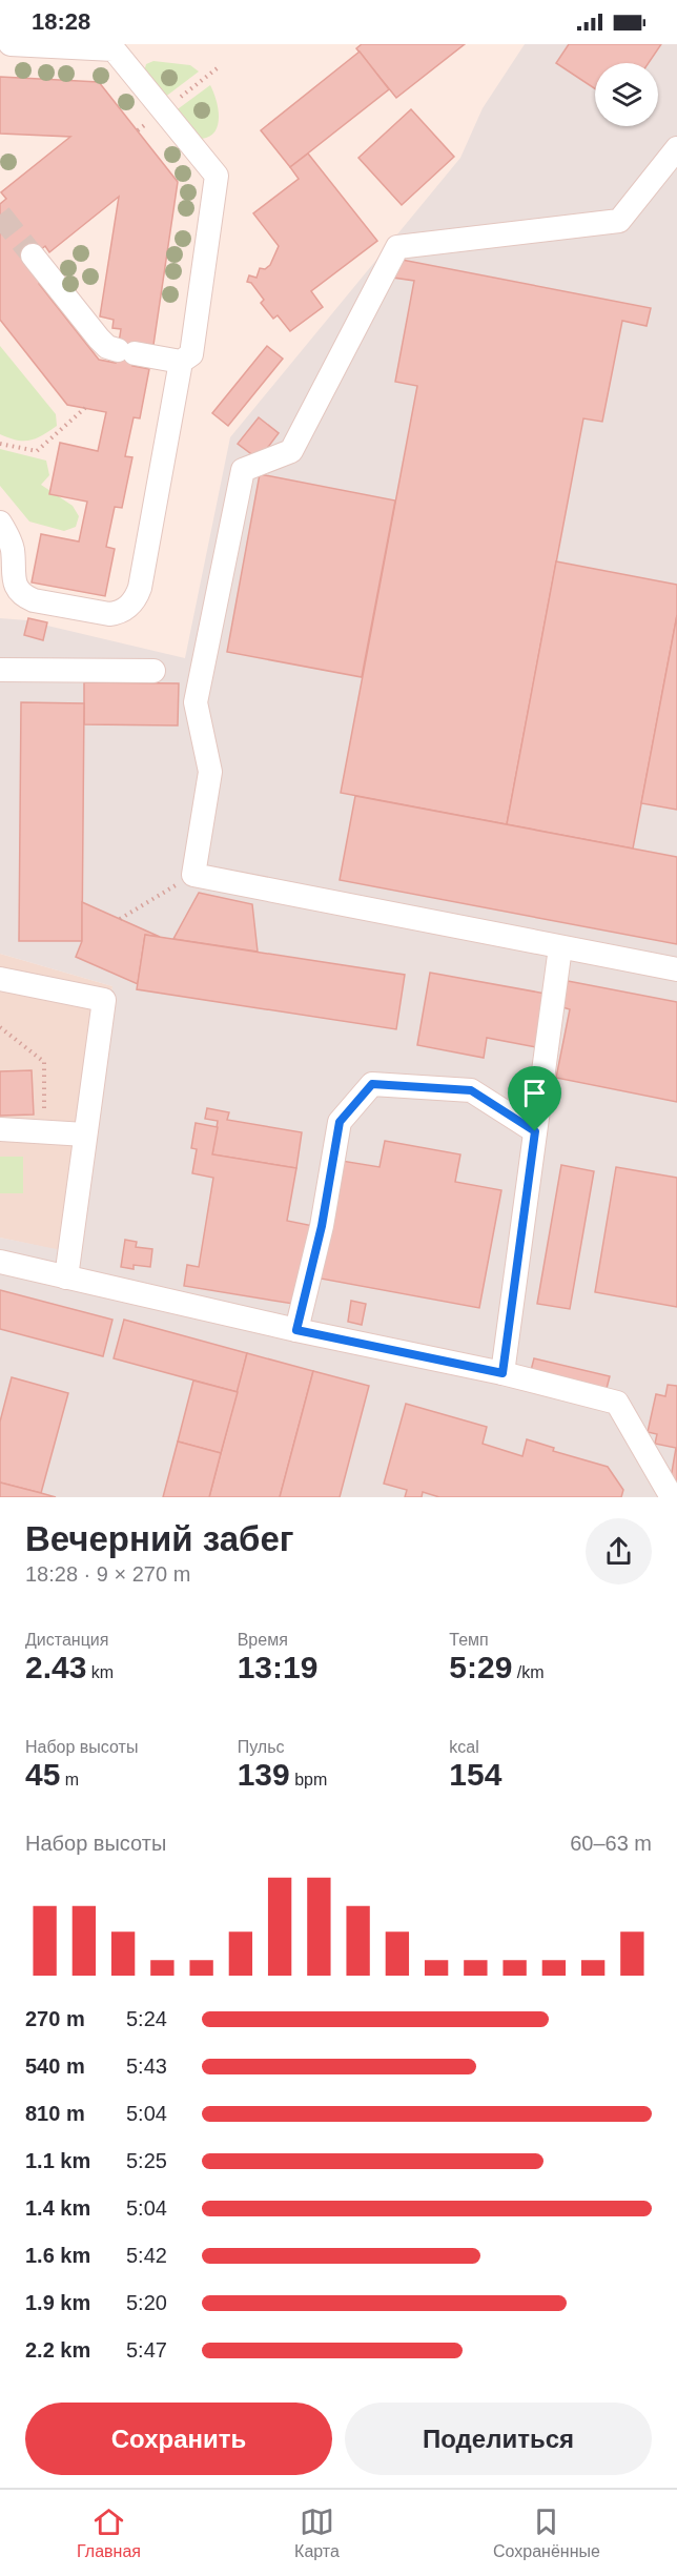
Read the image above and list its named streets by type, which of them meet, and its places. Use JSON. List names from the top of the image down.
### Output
{
  "page": {
    "status": "18:28",
    "heading": ["Вечерний забег", "18:28 · 9 × 270 m"],
    "stats": [
      ["Дистанция", "2.43 km"],
      ["Время", "13:19"],
      ["Темп", "5:29 /km"],
      ["Набор высоты", "45 m"],
      ["Пульс", "139 bpm"],
      ["kcal", "154"]
    ],
    "chart": ["Набор высоты", "60–63 m"],
    "list": [
      {
        "name": "270 m",
        "note": "5:24"
      },
      {
        "name": "540 m",
        "note": "5:43"
      },
      {
        "name": "810 m",
        "note": "5:04"
      },
      {
        "name": "1.1 km",
        "note": "5:25"
      },
      {
        "name": "1.4 km",
        "note": "5:04"
      },
      {
        "name": "1.6 km",
        "note": "5:42"
      },
      {
        "name": "1.9 km",
        "note": "5:20"
      },
      {
        "name": "2.2 km",
        "note": "5:47"
      }
    ],
    "buttons": ["Сохранить", "Поделиться"],
    "tabs": ["Главная", "Карта", "Сохранённые"]
  }
}
